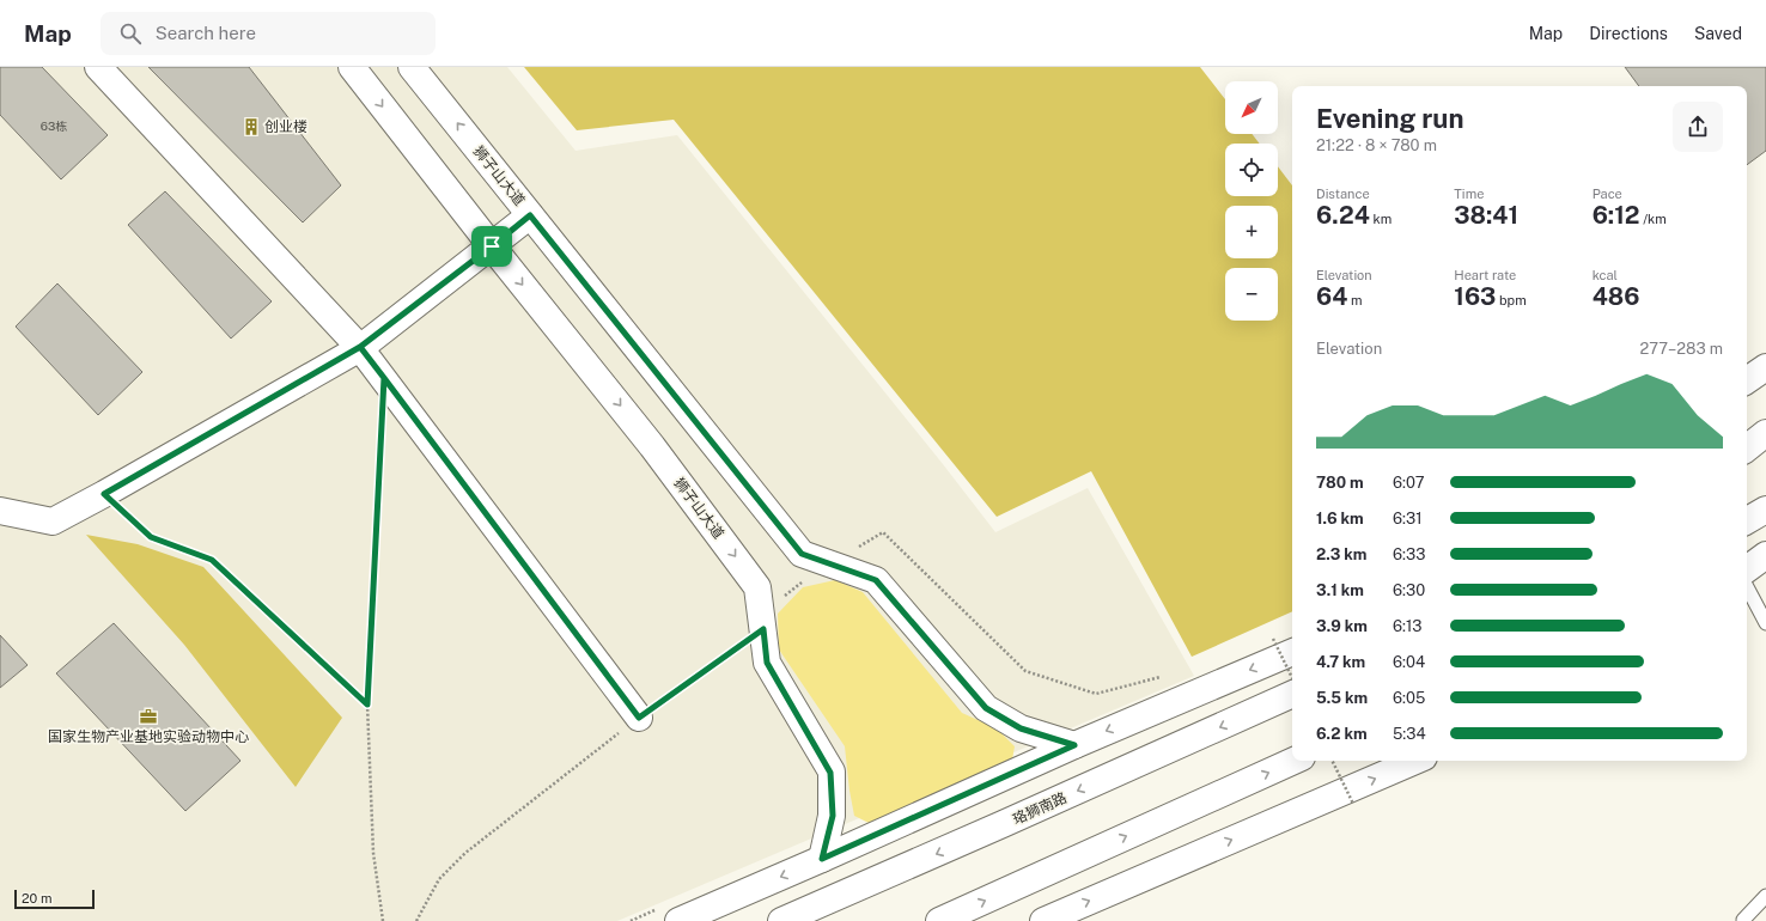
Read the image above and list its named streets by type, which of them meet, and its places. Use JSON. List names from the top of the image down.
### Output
{
  "streets": {
    "main road": ["狮子山大道", "珞狮南路"]
  },
  "places": {
    "building": ["创业楼"],
    "office": ["国家生物产业基地实验动物中心"]
  },
  "house_numbers": ["63栋"],
  "scale_bar": "20 m",
  "north": "bottom left",
  "page": {
    "header": "Map",
    "search": "Search here",
    "nav": ["Map", "Directions", "Saved"],
    "map_buttons": ["+", "−"],
    "heading": ["Evening run", "21:22 · 8 × 780 m"],
    "stats": [
      ["Distance", "6.24 km"],
      ["Time", "38:41"],
      ["Pace", "6:12 /km"],
      ["Elevation", "64 m"],
      ["Heart rate", "163 bpm"],
      ["kcal", "486"]
    ],
    "chart": ["Elevation", "277–283 m"],
    "list": [
      {
        "name": "780 m",
        "note": "6:07"
      },
      {
        "name": "1.6 km",
        "note": "6:31"
      },
      {
        "name": "2.3 km",
        "note": "6:33"
      },
      {
        "name": "3.1 km",
        "note": "6:30"
      },
      {
        "name": "3.9 km",
        "note": "6:13"
      },
      {
        "name": "4.7 km",
        "note": "6:04"
      },
      {
        "name": "5.5 km",
        "note": "6:05"
      },
      {
        "name": "6.2 km",
        "note": "5:34"
      }
    ],
    "scale": "20 m"
  }
}
